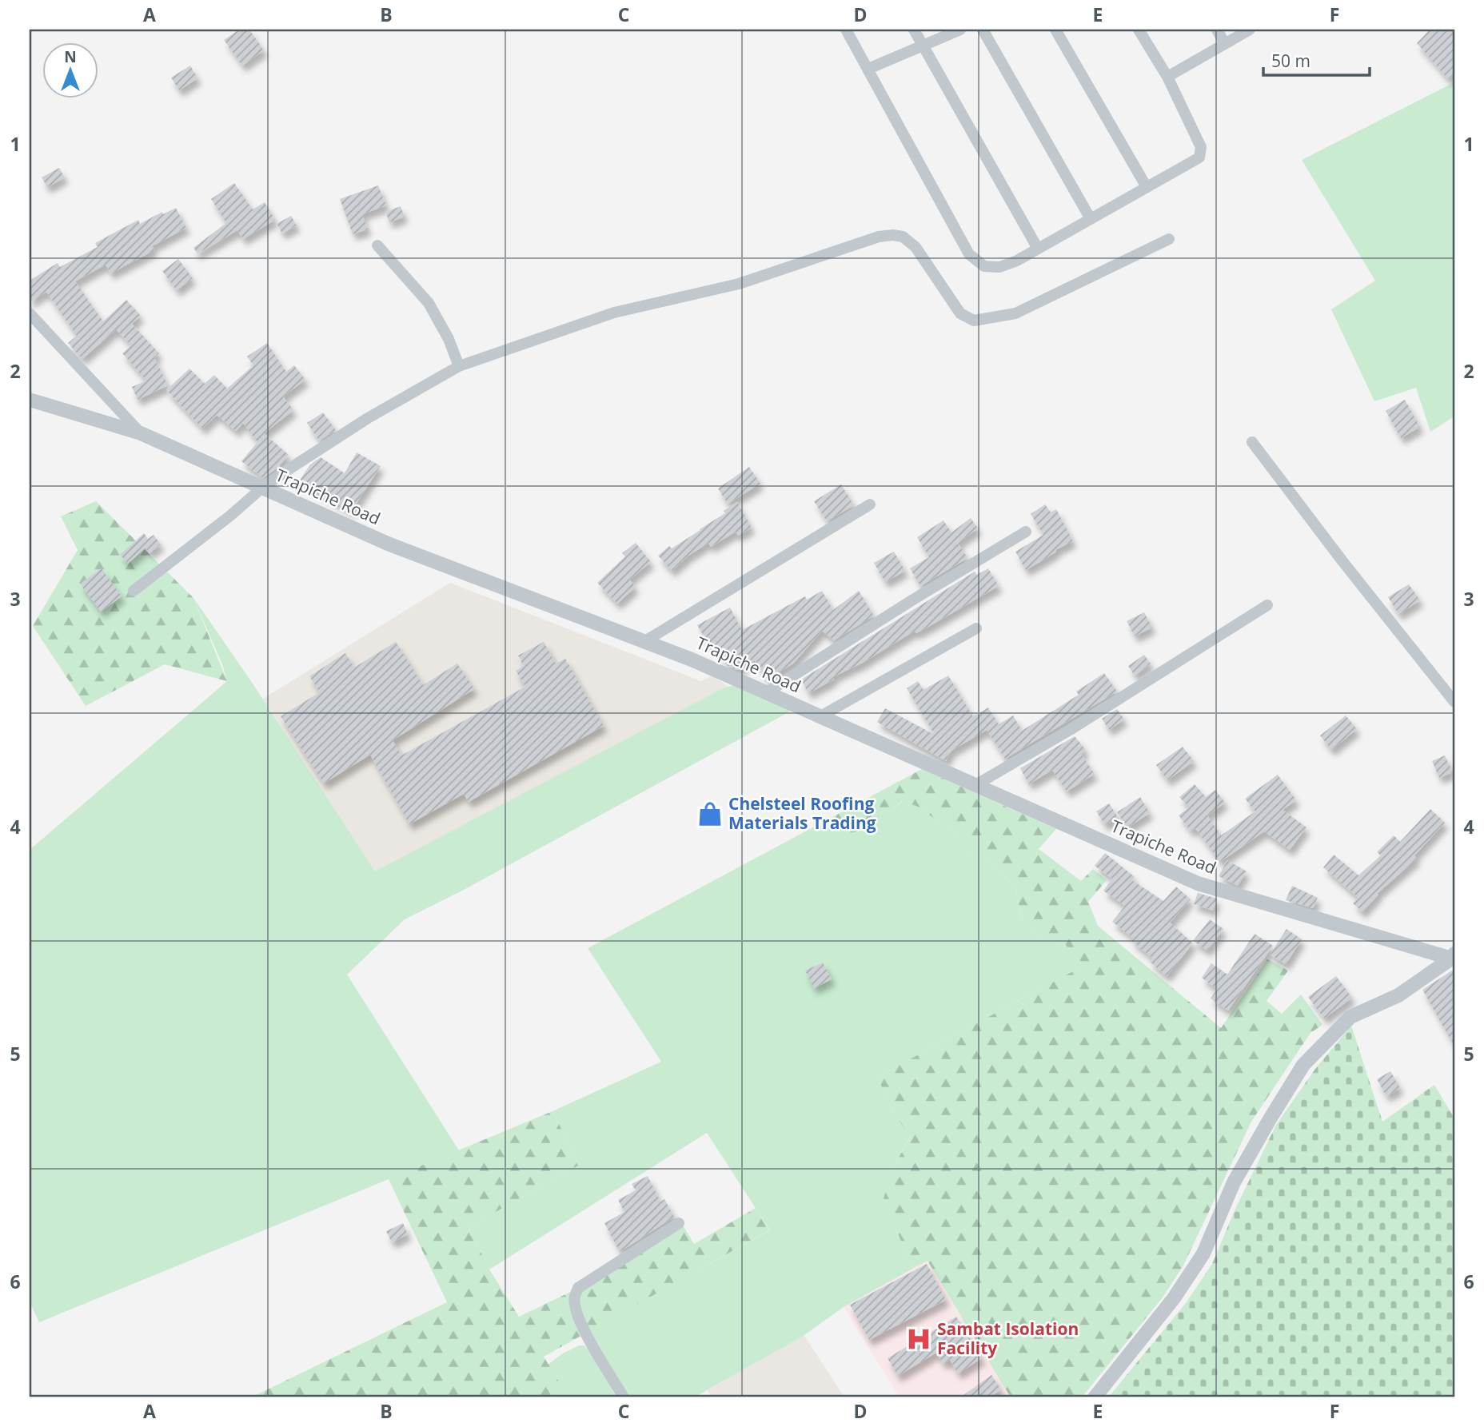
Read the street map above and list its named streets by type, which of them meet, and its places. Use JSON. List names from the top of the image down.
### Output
{
  "streets": {
    "street": ["Trapiche Road"]
  },
  "places": {
    "shop": ["Chelsteel Roofing Materials Trading"],
    "hospital": ["Sambat Isolation Facility"]
  },
  "scale_bar": "50 m",
  "north": "top",
  "grid": {
    "columns": [
      "A",
      "B",
      "C",
      "D",
      "E",
      "F"
    ],
    "rows": [
      "1",
      "2",
      "3",
      "4",
      "5",
      "6"
    ]
  }
}
